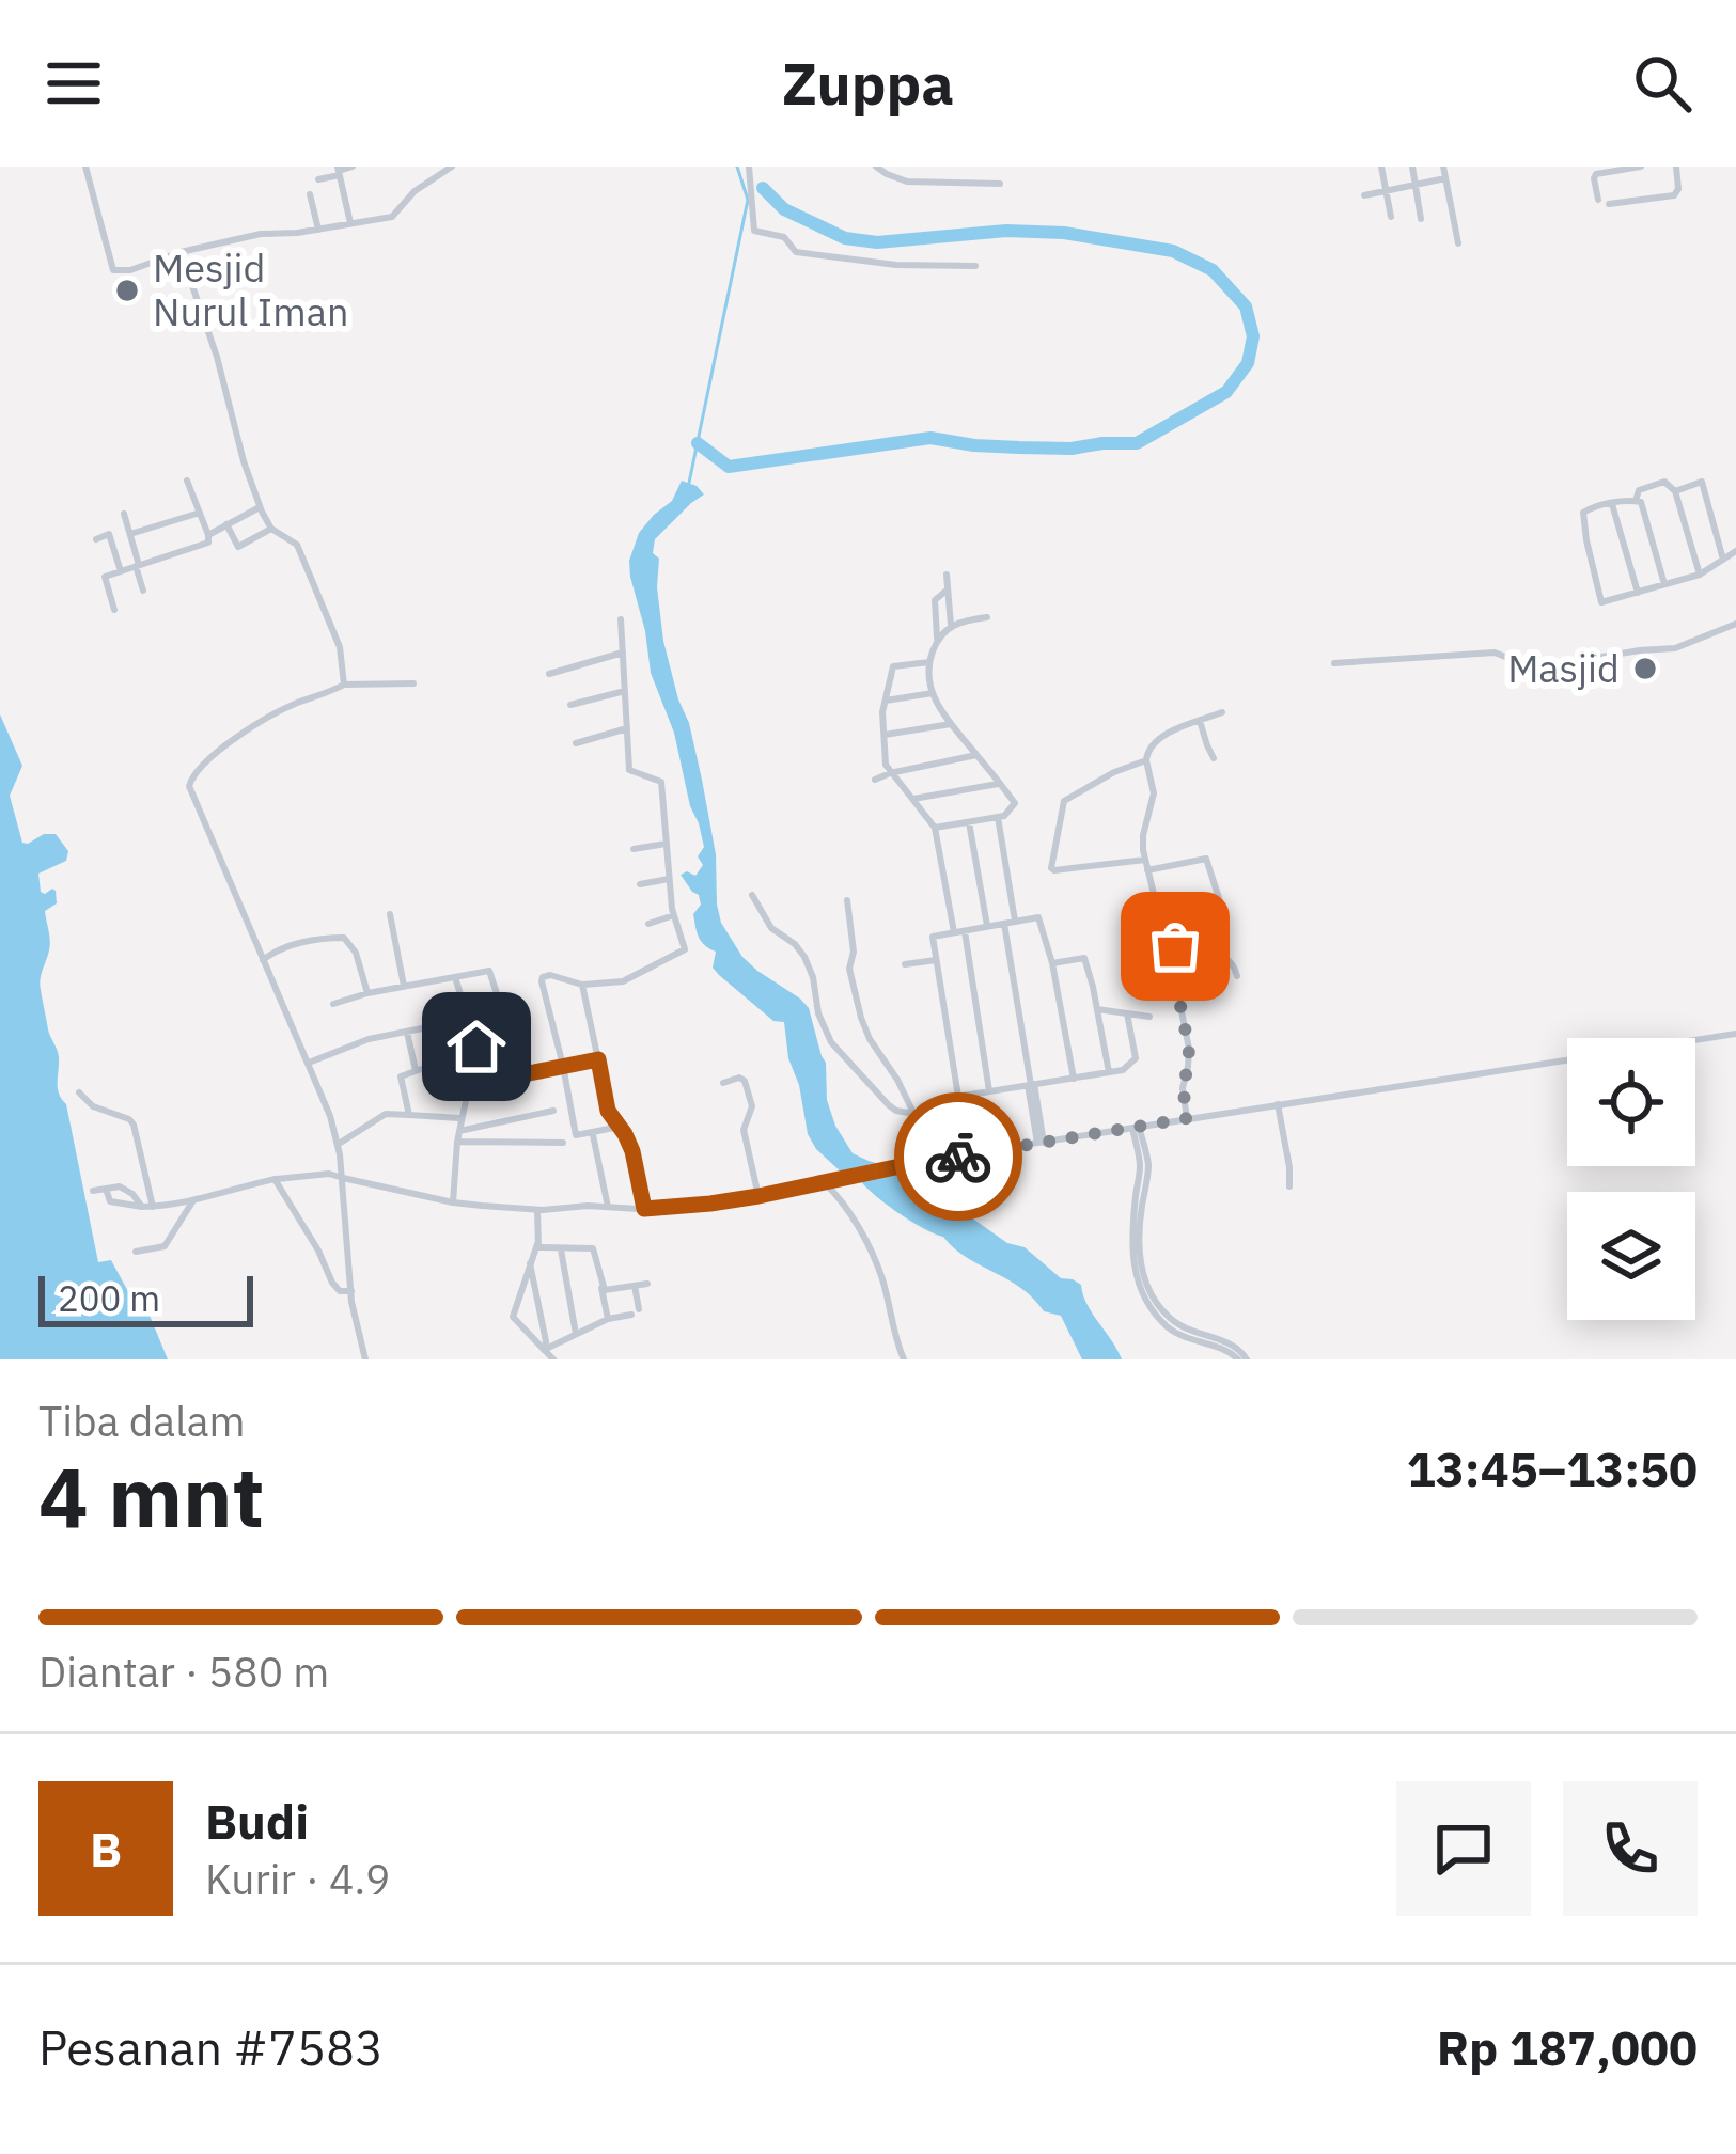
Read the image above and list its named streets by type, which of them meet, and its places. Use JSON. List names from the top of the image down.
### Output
{
  "places": ["Mesjid Nurul Iman", "Masjid"],
  "scale_bar": "200 m",
  "page": {
    "header": "Zuppa",
    "scale": "200 m",
    "heading": ["4 mnt", "Tiba dalam", "13:45–13:50"],
    "panel": [
      "Budi",
      "Kurir · 4.9",
      "Pesanan #7583",
      "Rp 187,000"
    ],
    "bar": "Diantar · 580 m",
    "round": "B"
  }
}
